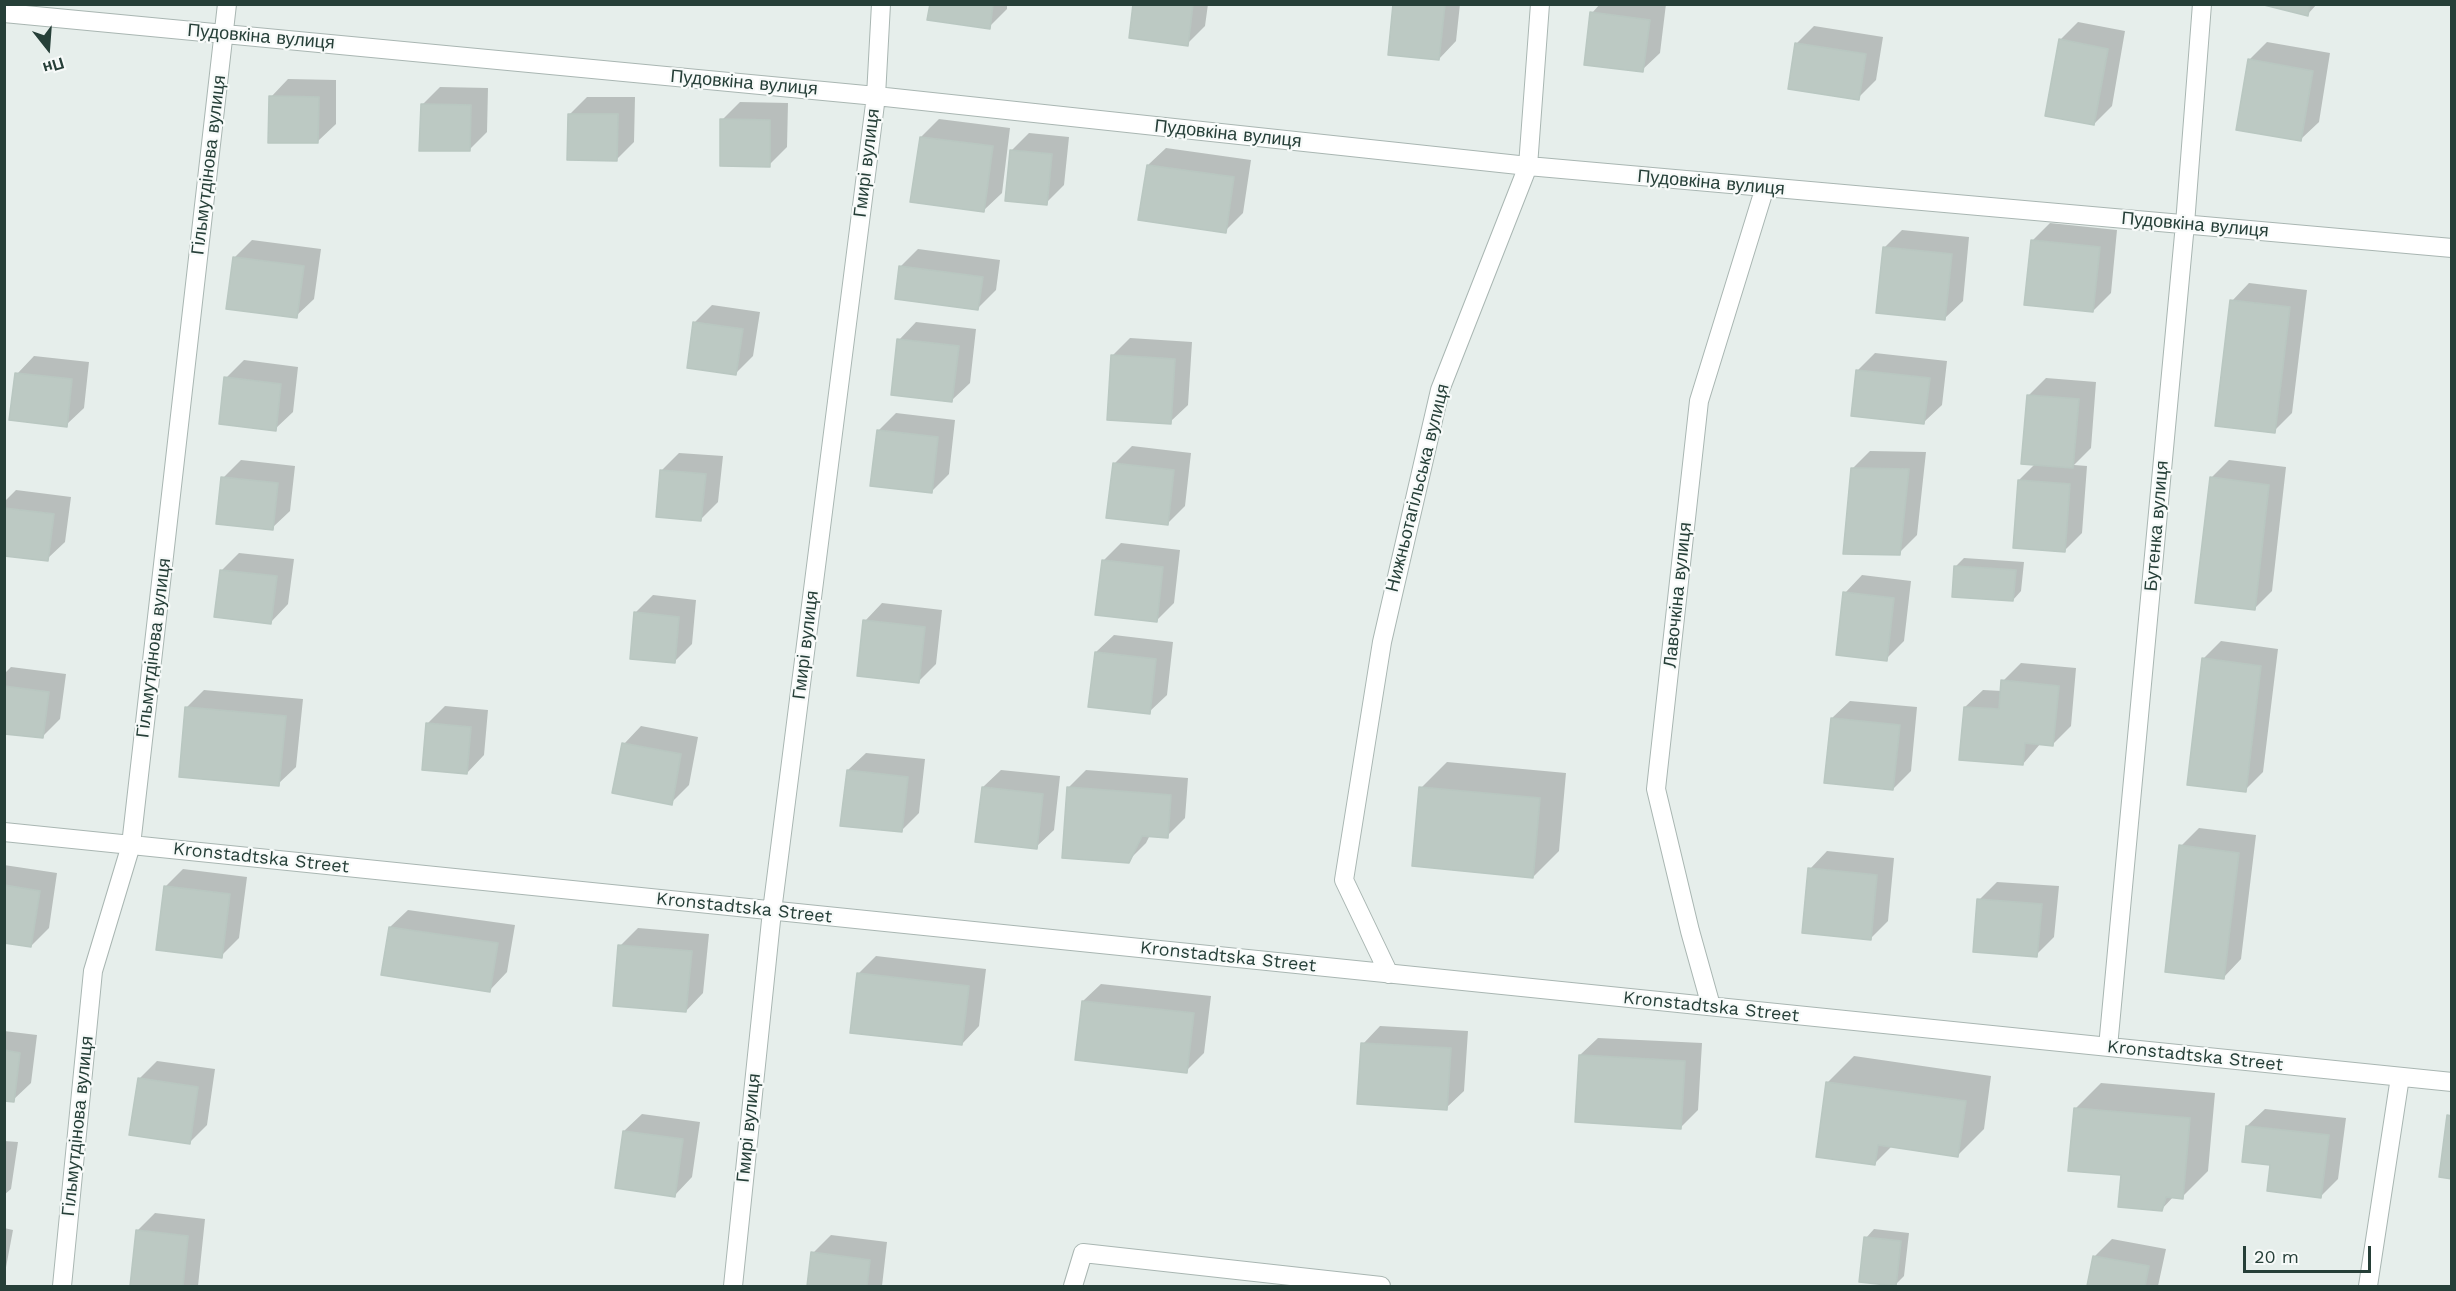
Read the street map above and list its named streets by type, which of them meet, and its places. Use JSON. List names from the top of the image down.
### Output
{
  "streets": {
    "street": [
      "Пудовкіна вулиця",
      "Гмирі вулиця",
      "Гільмутдінова вулиця",
      "Нижньотагільська вулиця",
      "Бутенка вулиця",
      "Лавочкіна вулиця",
      "Kronstadtska Street"
    ]
  },
  "crossings": [
    ["Пудовкіна вулиця", "Гмирі вулиця"],
    ["Пудовкіна вулиця", "Гільмутдінова вулиця"],
    ["Пудовкіна вулиця", "Нижньотагільська вулиця"],
    ["Пудовкіна вулиця", "Бутенка вулиця"],
    ["Пудовкіна вулиця", "Лавочкіна вулиця"],
    ["Гмирі вулиця", "Kronstadtska Street"],
    ["Гільмутдінова вулиця", "Kronstadtska Street"],
    ["Нижньотагільська вулиця", "Kronstadtska Street"],
    ["Бутенка вулиця", "Kronstadtska Street"],
    ["Лавочкіна вулиця", "Kronstadtska Street"]
  ],
  "scale_bar": "20 m",
  "north": "bottom"
}
